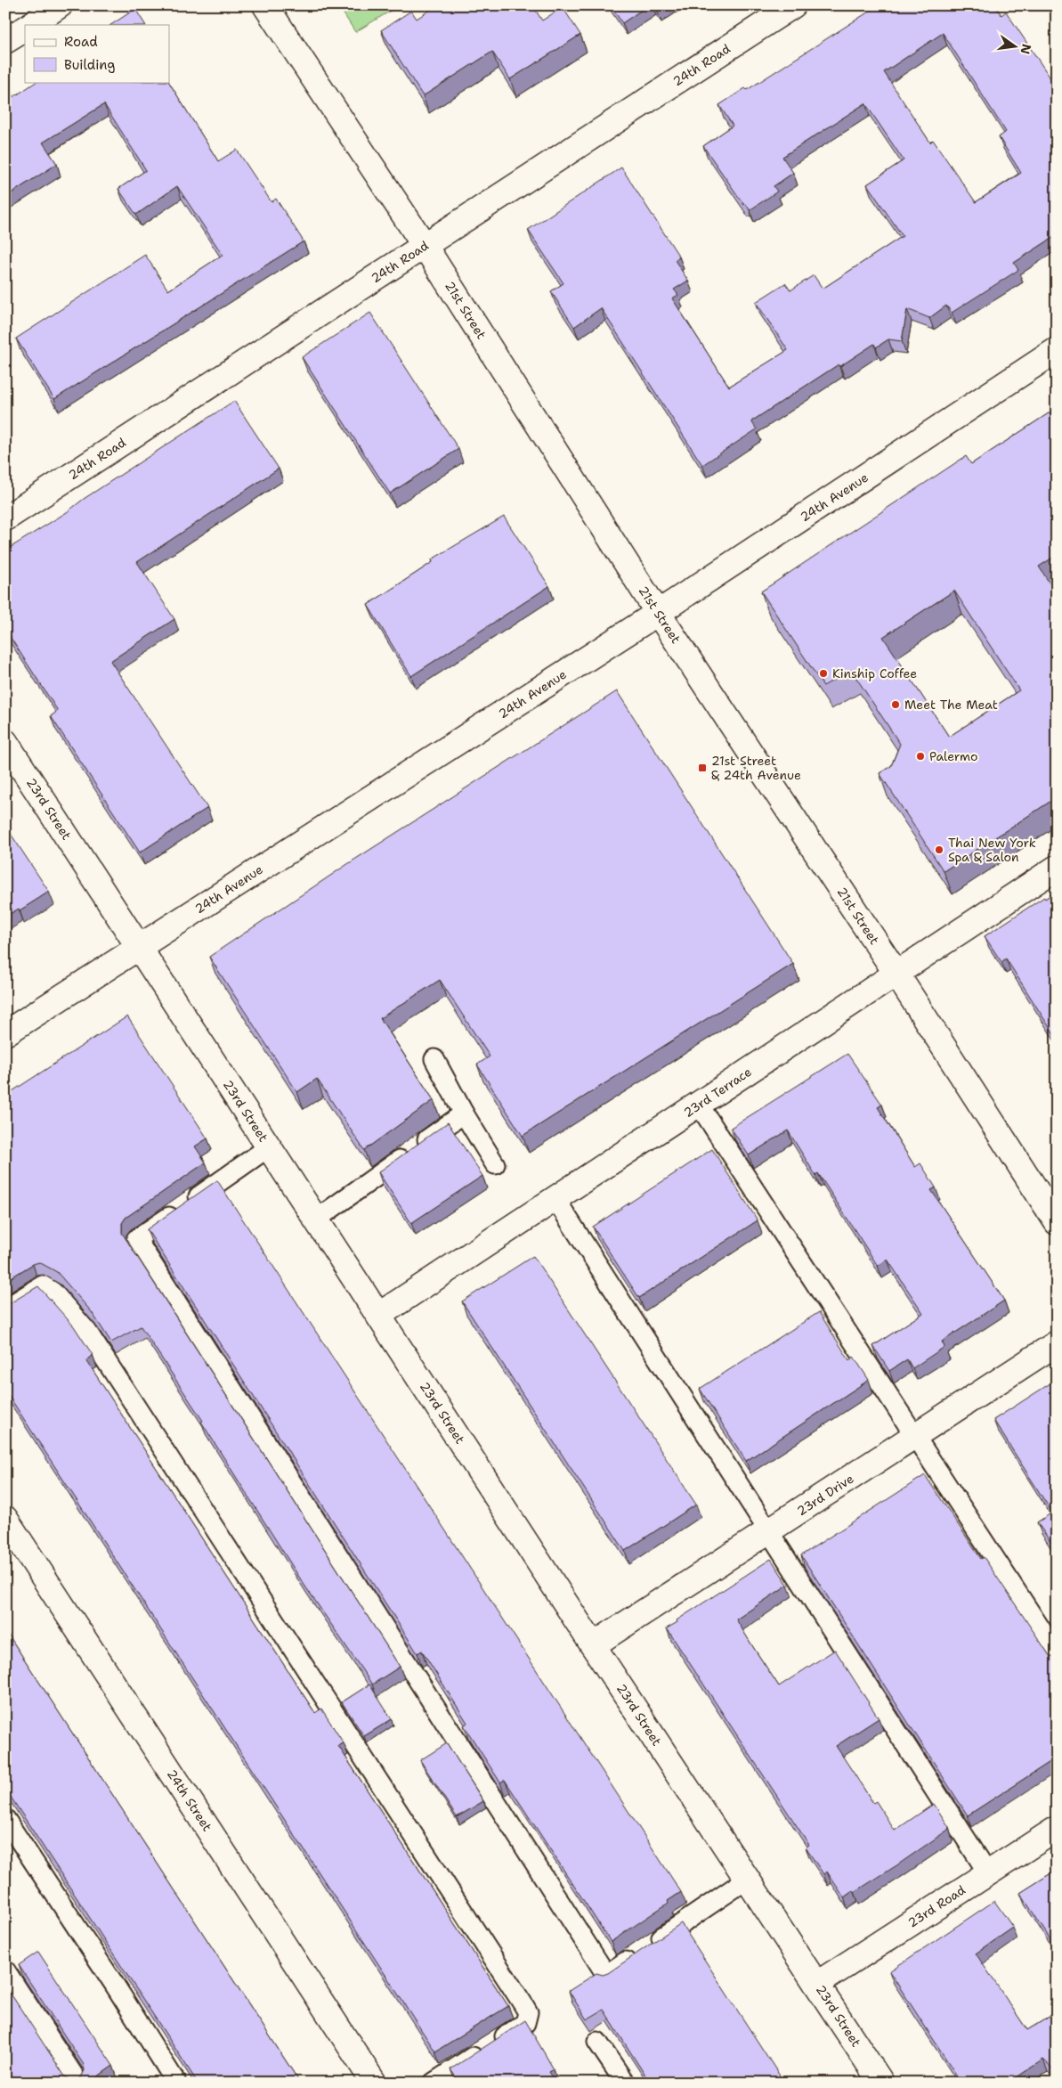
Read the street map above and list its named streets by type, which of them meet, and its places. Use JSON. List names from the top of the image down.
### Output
{
  "streets": {
    "street": [
      "24th Road",
      "21st Street",
      "24th Avenue",
      "23rd Street",
      "23rd Terrace",
      "23rd Drive",
      "24th Street",
      "23rd Road"
    ]
  },
  "crossings": [
    ["24th Road", "21st Street"],
    ["21st Street", "24th Avenue"],
    ["21st Street", "23rd Terrace"],
    ["24th Avenue", "23rd Street"],
    ["23rd Street", "23rd Terrace"],
    ["23rd Street", "23rd Drive"],
    ["23rd Street", "23rd Road"]
  ],
  "places": {
    "other": [
      "Kinship Coffee",
      "Meet The Meat",
      "Palermo",
      "Thai New York Spa & Salon"
    ],
    "transit": ["21st Street & 24th Avenue"]
  },
  "legend": ["Road", "Building"],
  "north": "right"
}
